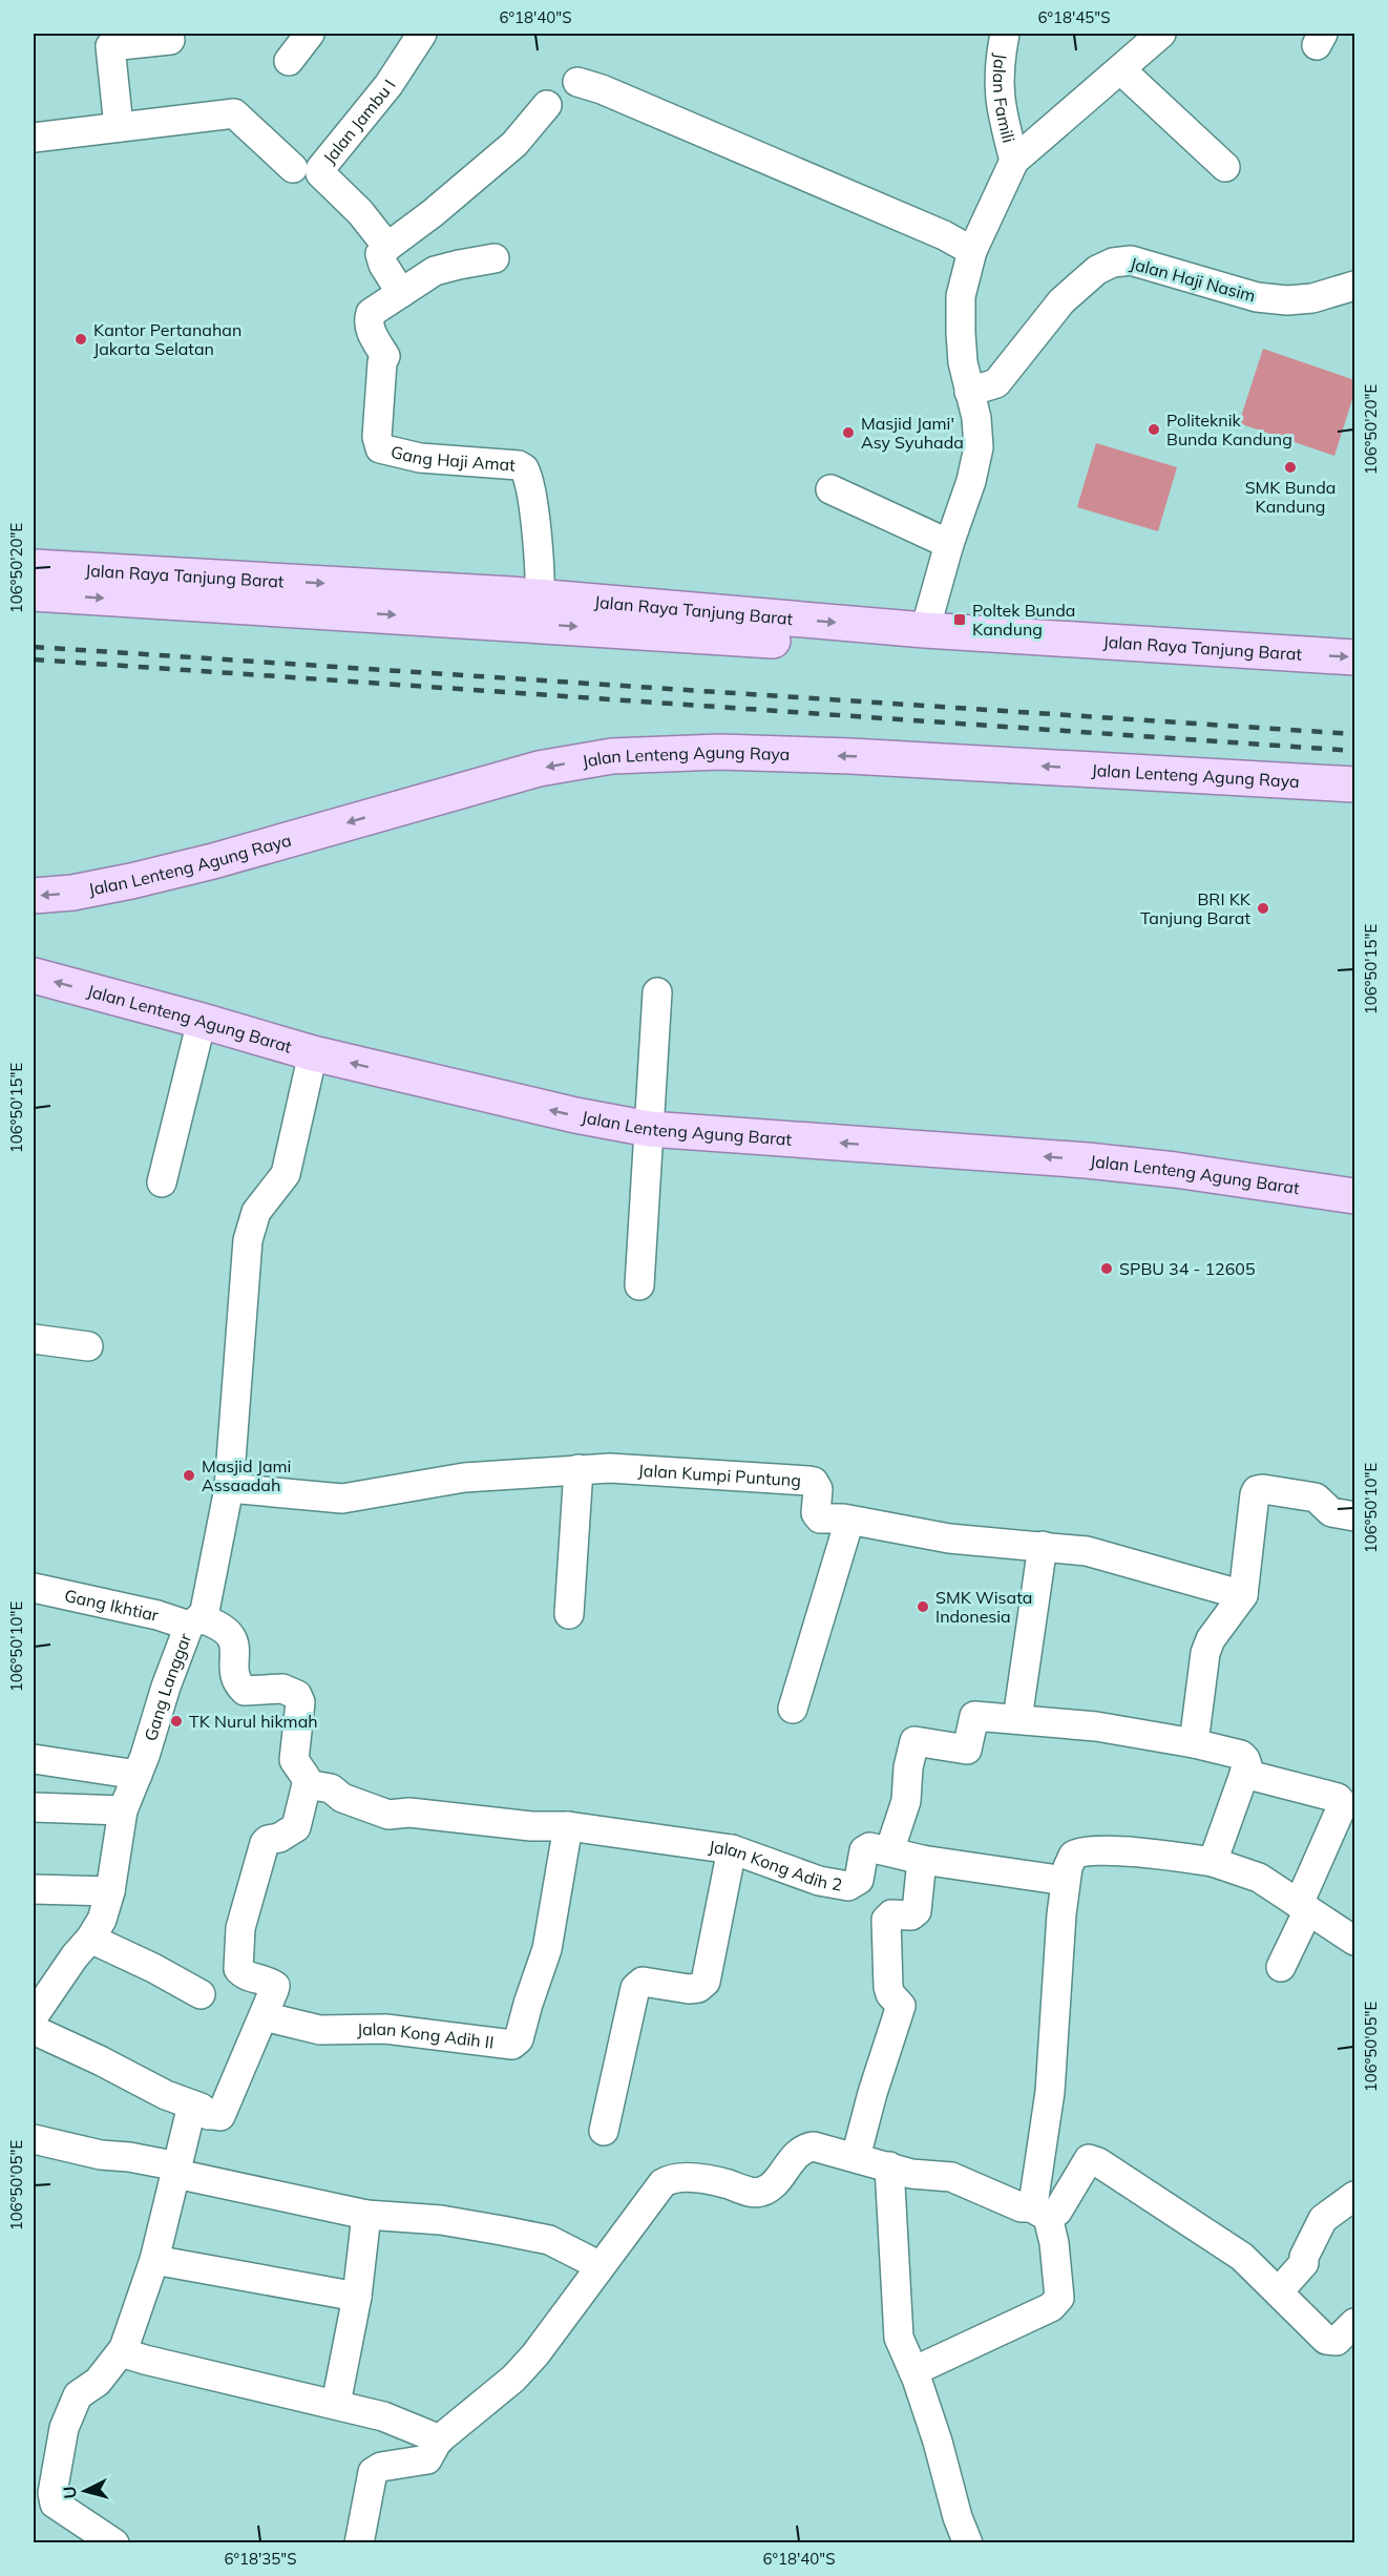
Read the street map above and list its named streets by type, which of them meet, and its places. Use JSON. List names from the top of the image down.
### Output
{
  "streets": {
    "main road": ["Jalan Raya Tanjung Barat", "Jalan Lenteng Agung Raya", "Jalan Lenteng Agung Barat"],
    "street": [
      "Jalan Famili",
      "Jalan Jambu I",
      "Jalan Haji Nasim",
      "Gang Haji Amat",
      "Jalan Kumpi Puntung",
      "Gang Ikhtiar",
      "Gang Langgar",
      "Jalan Kong Adih 2",
      "Jalan Kong Adih II"
    ]
  },
  "crossings": [
    ["Gang Haji Amat", "Jalan Raya Tanjung Barat"],
    ["Jalan Lenteng Agung Barat", "Gang Langgar"],
    ["Jalan Kumpi Puntung", "Gang Langgar"],
    ["Gang Ikhtiar", "Gang Langgar"],
    ["Gang Ikhtiar", "Jalan Kong Adih 2"],
    ["Jalan Kong Adih 2", "Jalan Kong Adih II"]
  ],
  "one_way": ["Jalan Lenteng Agung Barat"],
  "places": {
    "other": [
      "Kantor Pertanahan Jakarta Selatan",
      "Politeknik Bunda Kandung",
      "Masjid Jami' Asy Syuhada",
      "SMK Bunda Kandung",
      "BRI KK Tanjung Barat",
      "SPBU 34 - 12605",
      "Masjid Jami Assaadah",
      "SMK Wisata Indonesia",
      "TK Nurul hikmah"
    ],
    "transit": ["Poltek Bunda Kandung"]
  },
  "north": "left",
  "coordinates": [
    "6°18'40\"S",
    "6°18'45\"S",
    "106°50'20\"E",
    "106°50'15\"E",
    "106°50'10\"E",
    "106°50'05\"E",
    "6°18'35\"S"
  ]
}
